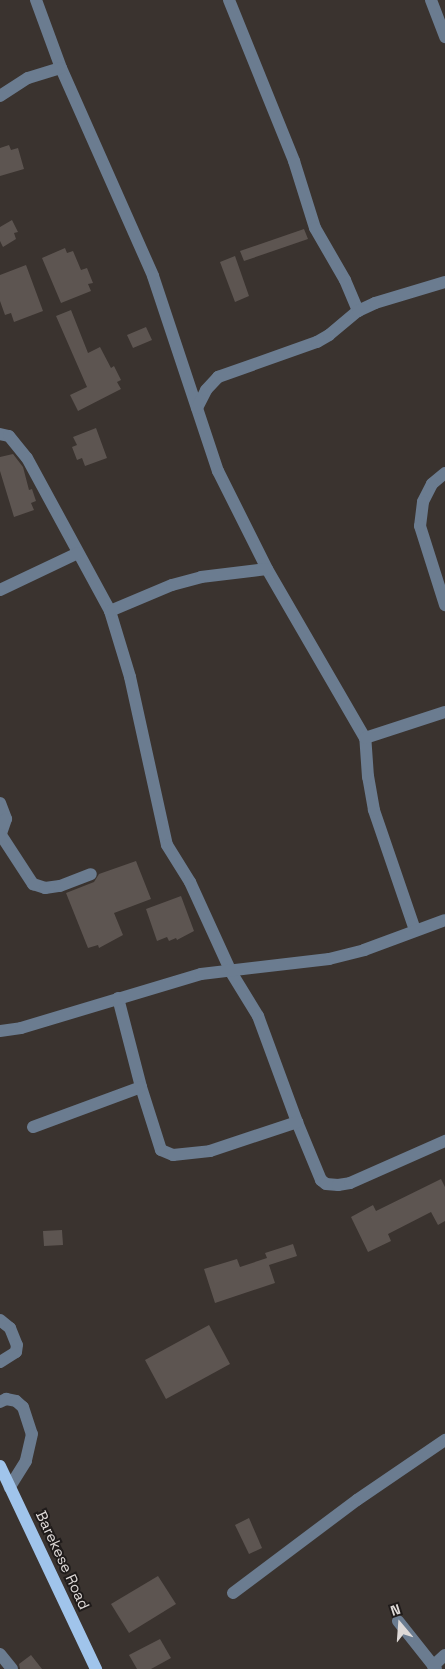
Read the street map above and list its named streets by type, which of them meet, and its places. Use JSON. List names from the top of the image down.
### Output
{
  "streets": {
    "main road": ["Barekese Road"]
  },
  "north": "top"
}
